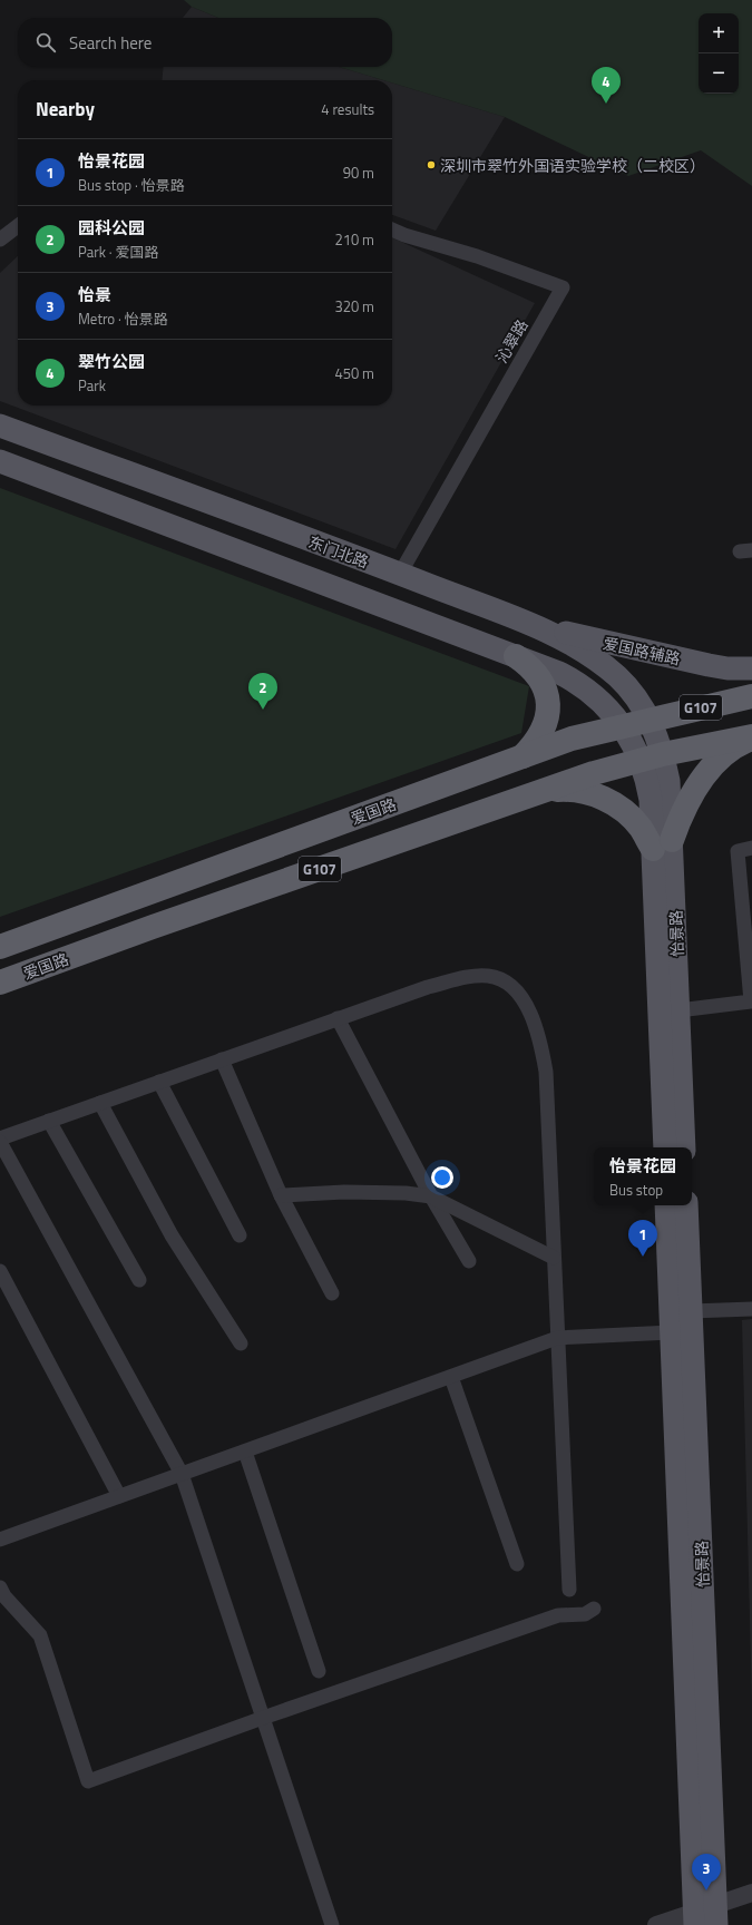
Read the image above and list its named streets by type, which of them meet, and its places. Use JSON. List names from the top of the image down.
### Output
{
  "streets": {
    "highway": ["G107", "爱国路"],
    "main road": ["东门北路", "爱国路辅路", "怡景路"],
    "street": ["沁翠路"]
  },
  "crossings": [
    ["沁翠路", "东门北路"],
    ["东门北路", "爱国路辅路"],
    ["东门北路", "爱国路"],
    ["东门北路", "怡景路"],
    ["爱国路", "怡景路"]
  ],
  "places": ["深圳市翠竹外国语实验学校（二校区）"],
  "page": {
    "map_buttons": ["+", "−"],
    "search": "Search here",
    "pins": [
      "4",
      "2",
      "1",
      "3"
    ],
    "heading": ["Nearby", "4 results"],
    "list": [
      {
        "mark": "1",
        "name": "怡景花园",
        "note": "Bus stop · 怡景路",
        "value": "90 m"
      },
      {
        "mark": "2",
        "name": "园科公园",
        "note": "Park · 爱国路",
        "value": "210 m"
      },
      {
        "mark": "3",
        "name": "怡景",
        "note": "Metro · 怡景路",
        "value": "320 m"
      },
      {
        "mark": "4",
        "name": "翠竹公园",
        "note": "Park",
        "value": "450 m"
      }
    ],
    "popup": ["怡景花园", "Bus stop"]
  }
}
